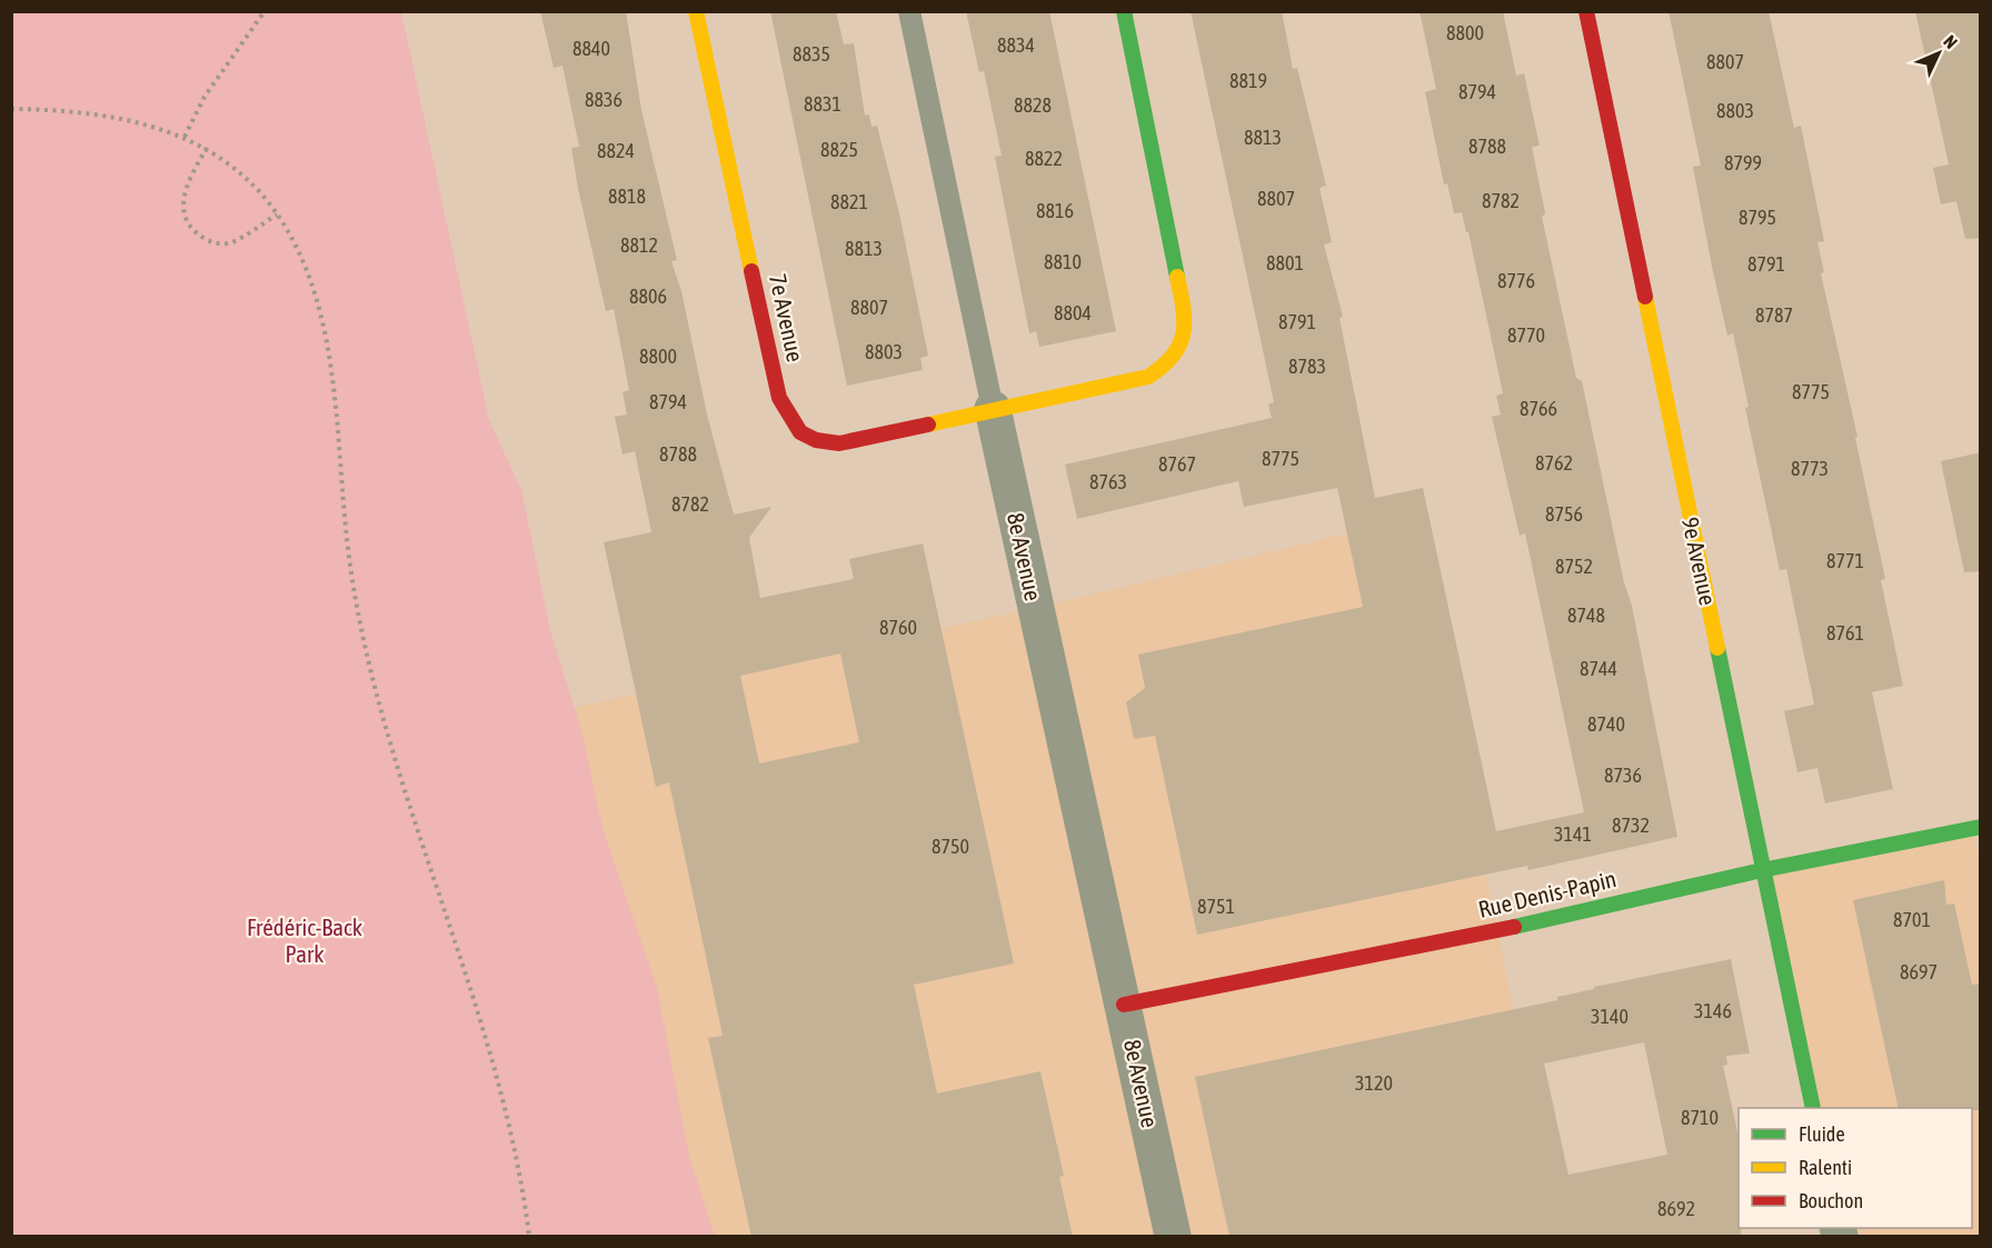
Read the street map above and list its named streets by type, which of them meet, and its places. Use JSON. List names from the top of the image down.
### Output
{
  "streets": {
    "street": [
      "7e Avenue",
      "8e Avenue",
      "9e Avenue",
      "Rue Denis-Papin"
    ]
  },
  "crossings": [
    ["7e Avenue", "8e Avenue"],
    ["8e Avenue", "Rue Denis-Papin"],
    ["9e Avenue", "Rue Denis-Papin"]
  ],
  "parks": ["Frédéric-Back Park"],
  "house_numbers": [
    "8800",
    "8834",
    "8840",
    "8835",
    "8807",
    "8819",
    "8794",
    "8836",
    "8831",
    "8828",
    "8803",
    "8813",
    "8788",
    "8825",
    "8824",
    "8822",
    "8799",
    "8818",
    "8807",
    "8782",
    "8821",
    "8816",
    "8795",
    "8812",
    "8813",
    "8810",
    "8801",
    "8791",
    "8776",
    "8806",
    "8807",
    "8804",
    "8787",
    "8791",
    "8770",
    "8803",
    "8800",
    "8783",
    "8775",
    "8794",
    "8766",
    "8788",
    "8775",
    "8762",
    "8767",
    "8773",
    "8763",
    "8782",
    "8756",
    "8771",
    "8752",
    "8748",
    "8760",
    "8761",
    "8744",
    "8740",
    "8736",
    "8732",
    "3141",
    "8750",
    "8751",
    "8701",
    "8697",
    "3146",
    "3140",
    "3120",
    "8710",
    "8692"
  ],
  "legend": ["Fluide", "Ralenti", "Bouchon"],
  "north": "top right"
}
